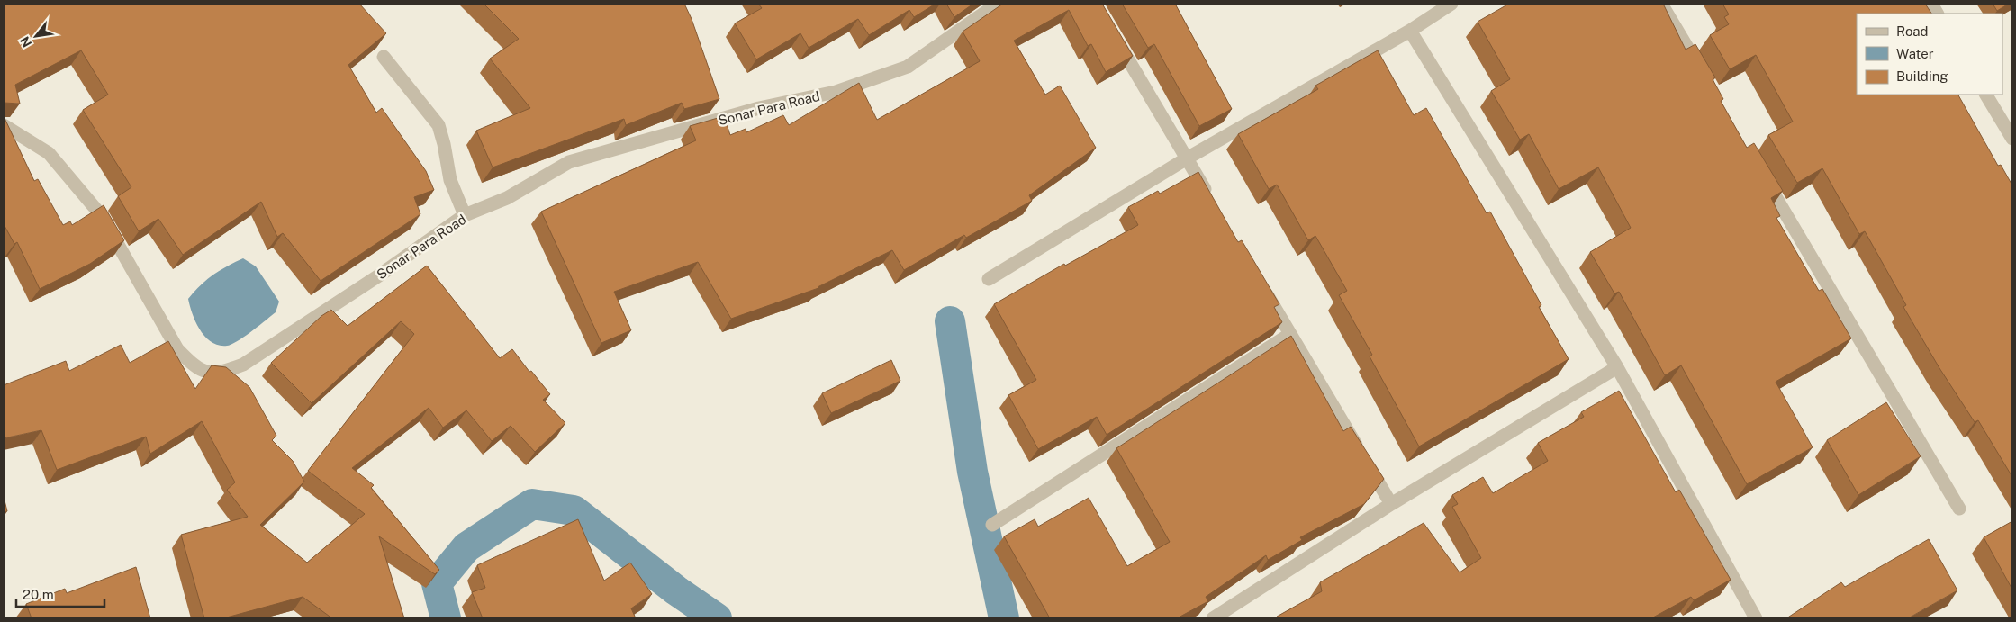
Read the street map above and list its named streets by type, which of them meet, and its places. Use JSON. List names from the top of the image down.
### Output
{
  "streets": {
    "street": ["Sonar Para Road"]
  },
  "legend": ["Road", "Water", "Building"],
  "scale_bar": "20 m",
  "north": "bottom left"
}
